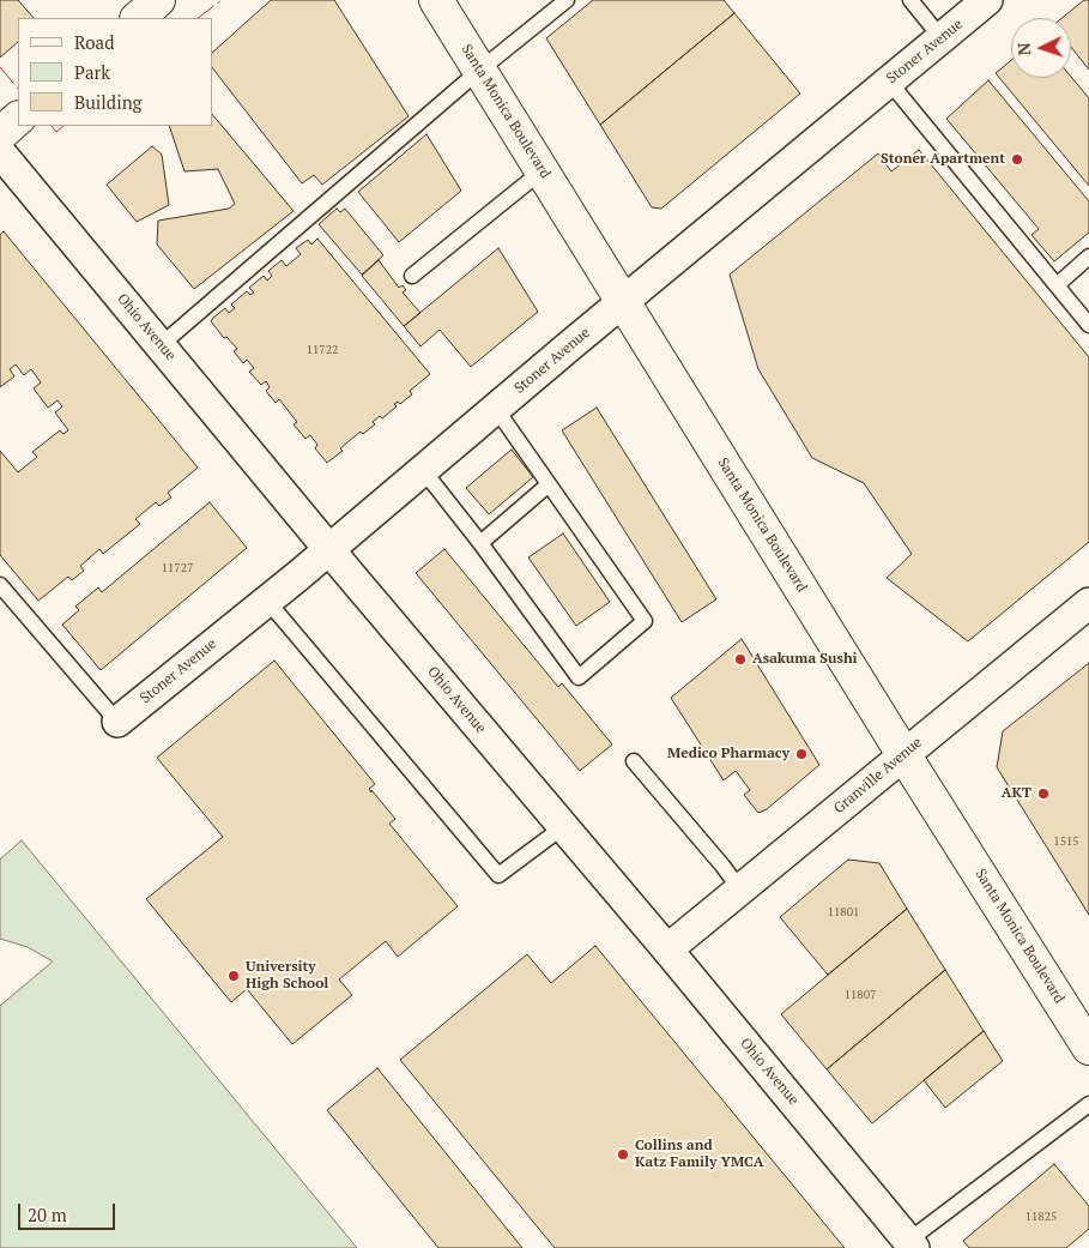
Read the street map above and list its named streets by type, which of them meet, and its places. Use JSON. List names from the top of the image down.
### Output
{
  "streets": {
    "main road": ["Santa Monica Boulevard"],
    "street": ["Stoner Avenue", "Ohio Avenue", "Granville Avenue"]
  },
  "crossings": [
    ["Stoner Avenue", "Santa Monica Boulevard"],
    ["Stoner Avenue", "Ohio Avenue"],
    ["Santa Monica Boulevard", "Granville Avenue"],
    ["Ohio Avenue", "Granville Avenue"]
  ],
  "places": [
    "Stoner Apartment",
    "Asakuma Sushi",
    "Medico Pharmacy",
    "AKT",
    "University High School",
    "Collins and Katz Family YMCA"
  ],
  "house_numbers": [
    "11722",
    "11727",
    "1515",
    "11801",
    "11807",
    "11825"
  ],
  "legend": ["Road", "Park", "Building"],
  "scale_bar": "20 m",
  "north": "left"
}
